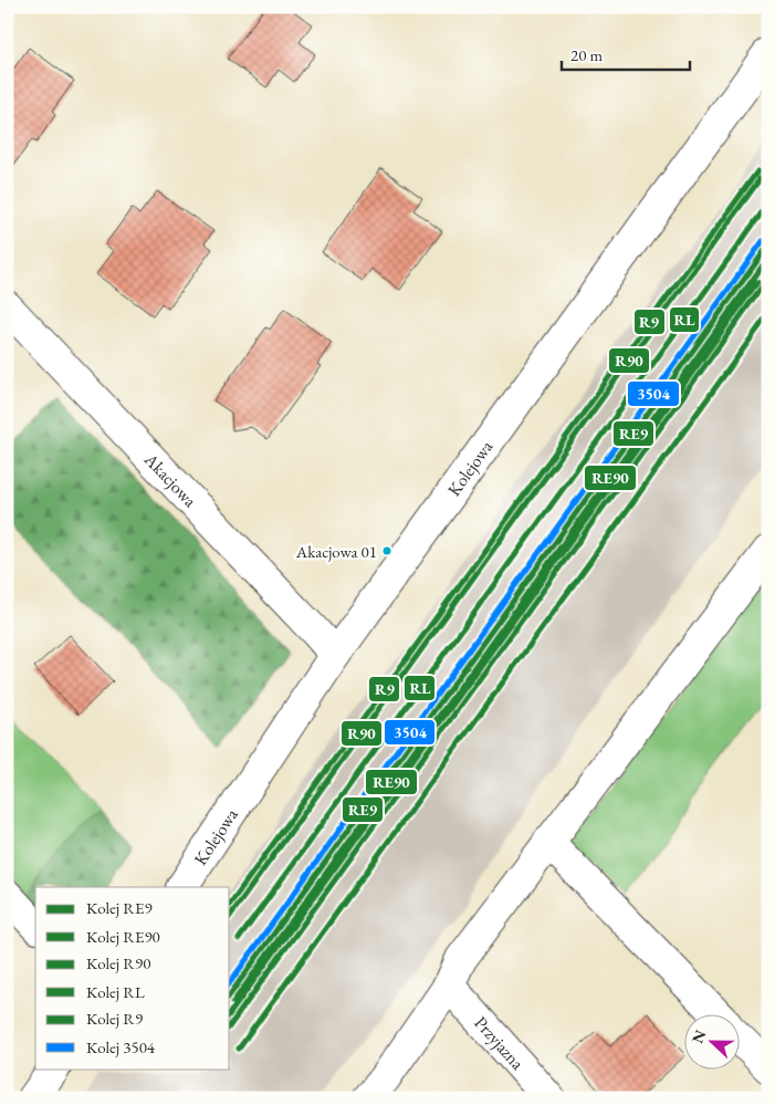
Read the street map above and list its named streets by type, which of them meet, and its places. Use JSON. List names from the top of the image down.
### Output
{
  "streets": {
    "street": ["Kolejowa", "Akacjowa", "Przyjazna"]
  },
  "crossings": [
    ["Kolejowa", "Akacjowa"]
  ],
  "places": ["Akacjowa 01"],
  "lines": [
    "rail line R9",
    "rail line R90",
    "rail line RL",
    "rail line 3504",
    "rail line RE9",
    "rail line RE90"
  ],
  "legend": [
    "Kolej RE9",
    "Kolej RE90",
    "Kolej R90",
    "Kolej RL",
    "Kolej R9",
    "Kolej 3504"
  ],
  "scale_bar": "20 m",
  "north": "left"
}
